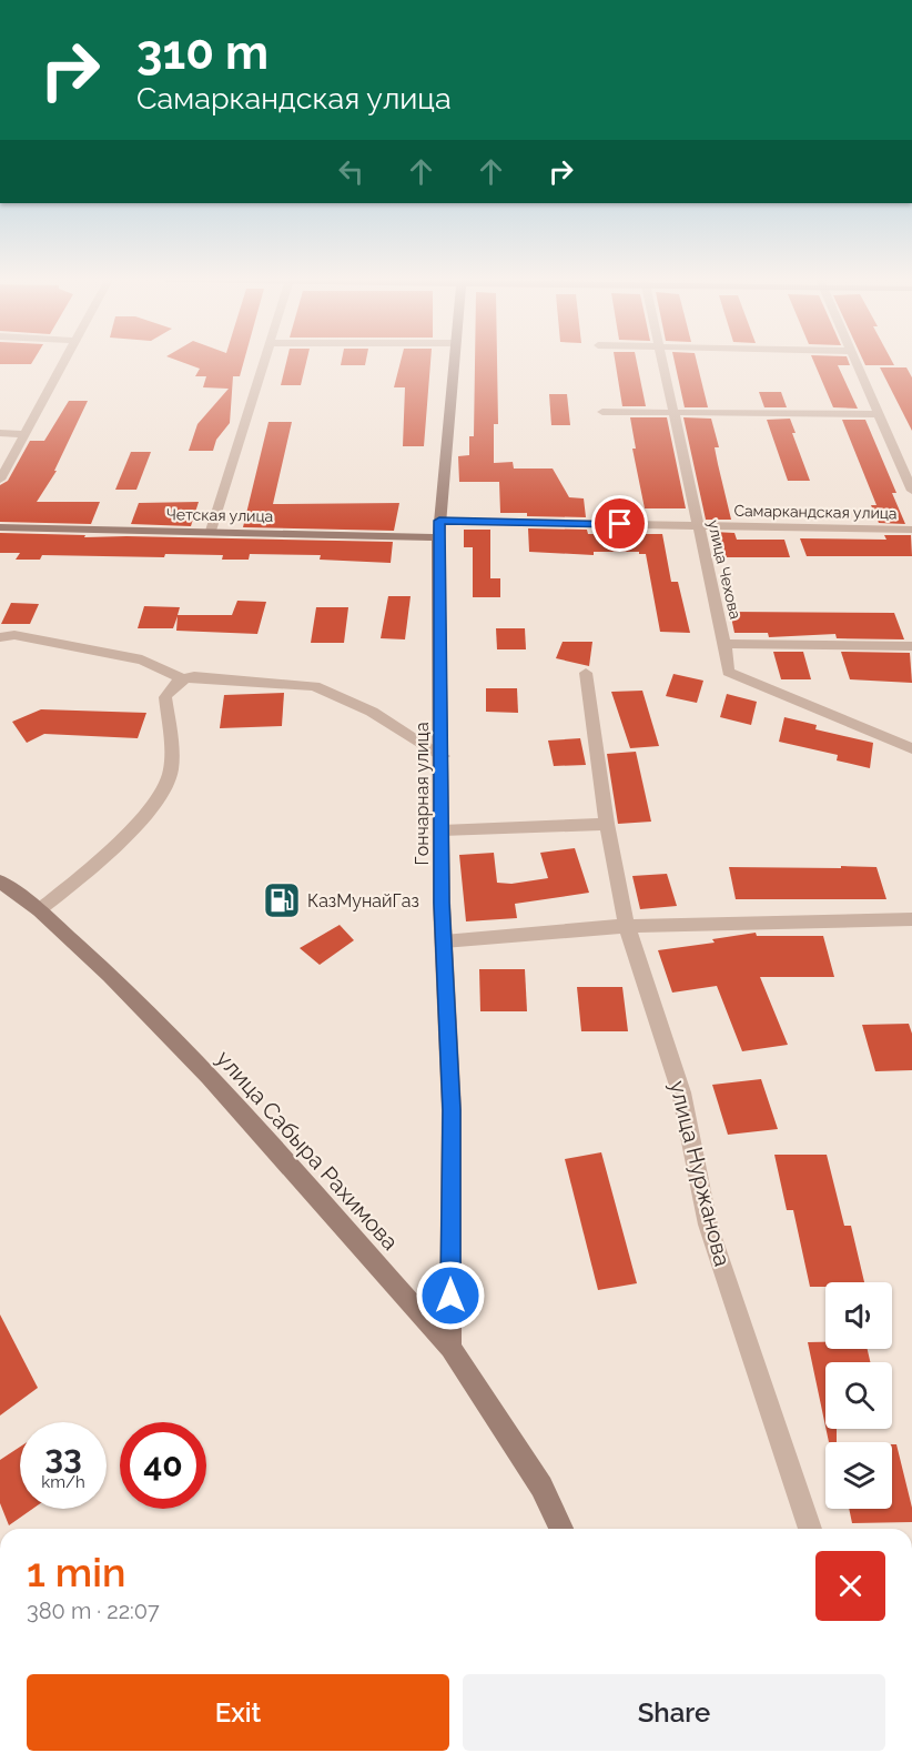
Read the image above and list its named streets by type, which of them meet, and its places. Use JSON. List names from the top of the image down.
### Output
{
  "streets": {
    "street": [
      "Самаркандская улица",
      "Четская улица",
      "улица Чехова",
      "Гончарная улица",
      "улица Сабыра Рахимова",
      "улица Нуржанова"
    ]
  },
  "crossings": [
    ["Самаркандская улица", "Четская улица"],
    ["Самаркандская улица", "улица Чехова"],
    ["Самаркандская улица", "Гончарная улица"],
    ["Четская улица", "Гончарная улица"],
    ["Гончарная улица", "улица Сабыра Рахимова"]
  ],
  "places": {
    "fuel station": ["КазМунайГаз"]
  },
  "page": {
    "turn": ["310 m", "Самаркандская улица"],
    "speed": "33 km/h",
    "limit": "40",
    "heading": ["1 min", "380 m · 22:07"],
    "buttons": ["Exit", "Share"]
  }
}
